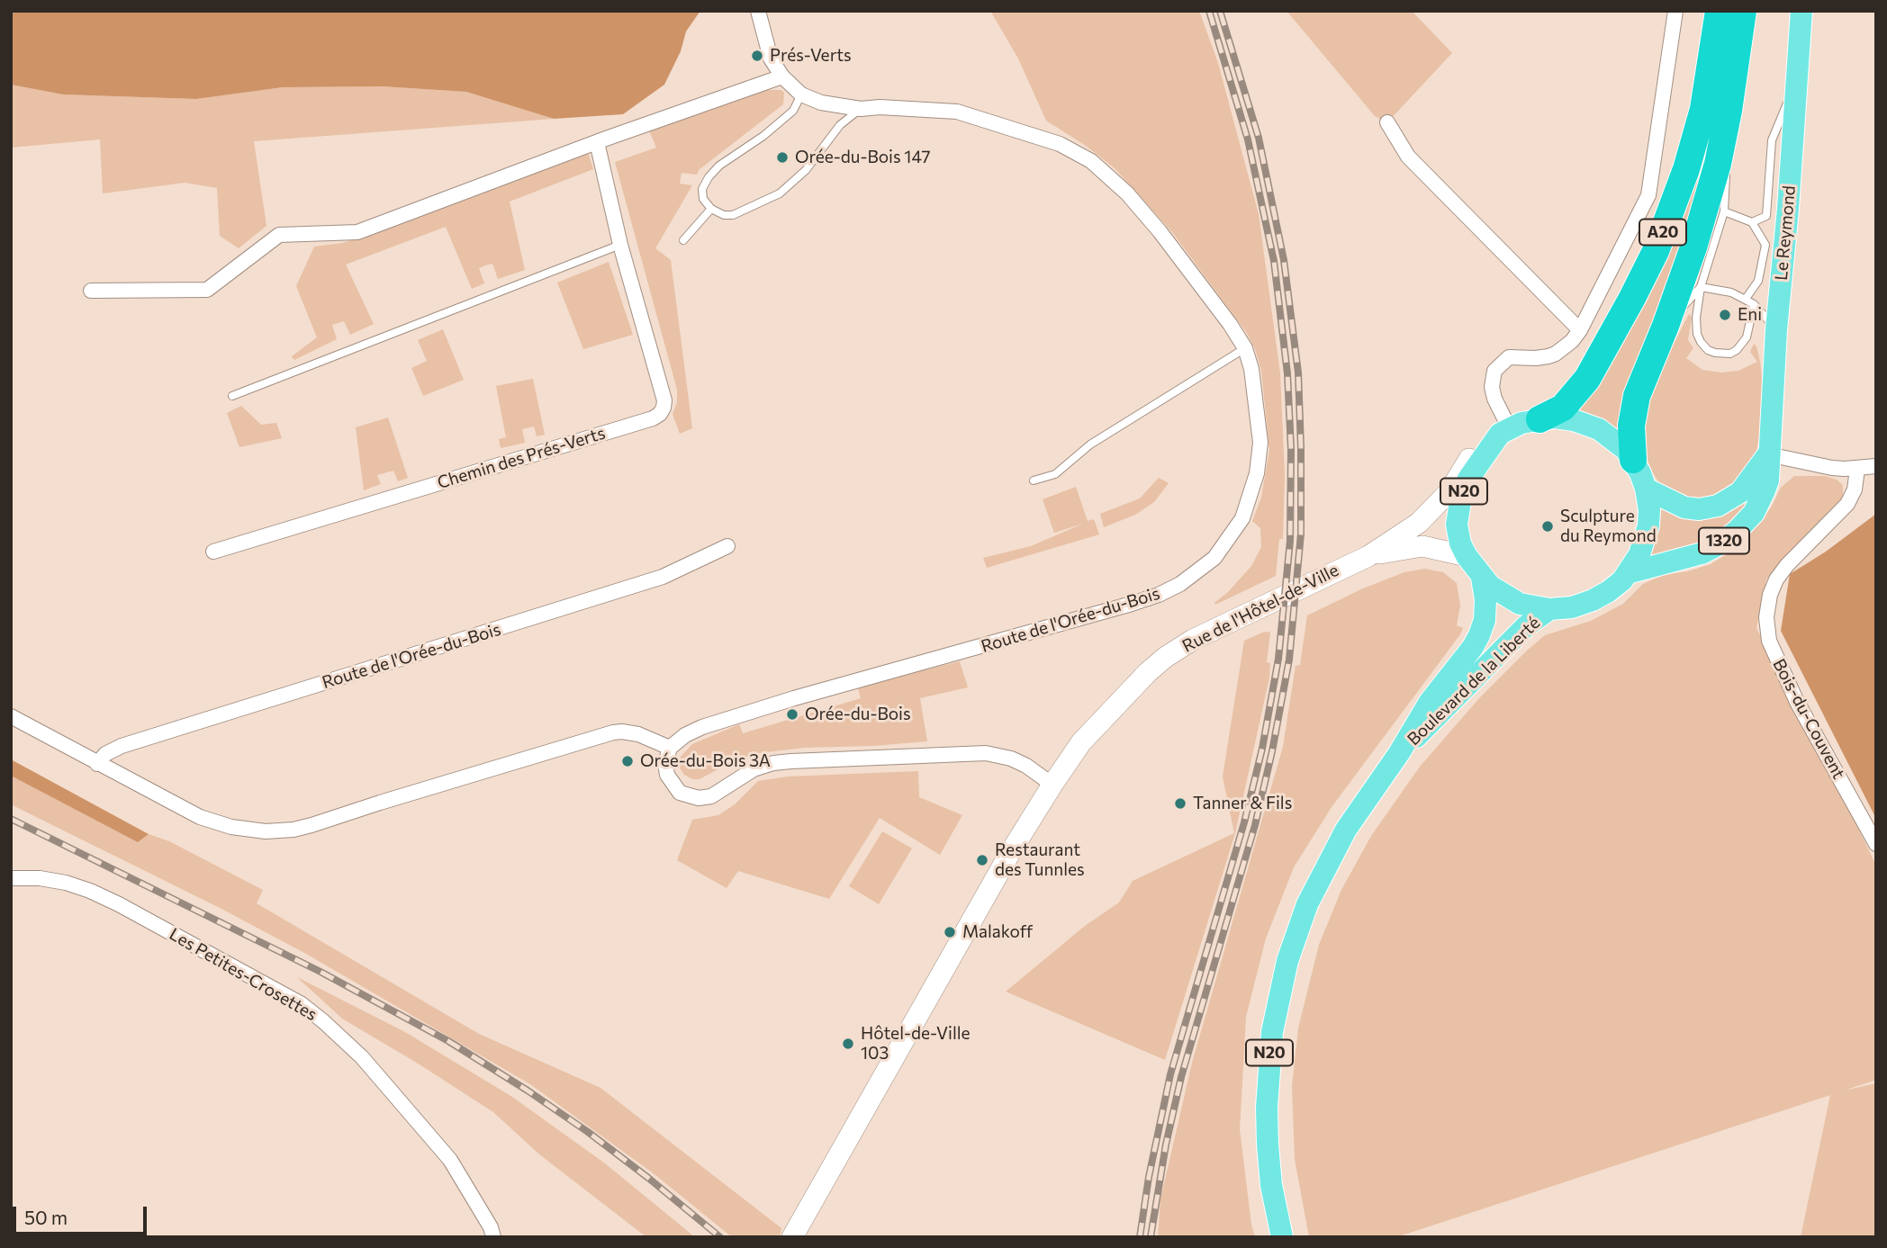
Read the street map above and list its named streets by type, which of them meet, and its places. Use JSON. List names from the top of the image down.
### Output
{
  "streets": {
    "highway": ["A20"],
    "main road": [
      "Le Reymond",
      "N20",
      "1320",
      "Rue de l'Hôtel-de-Ville",
      "Boulevard de la Liberté"
    ],
    "street": [
      "Chemin des Prés-Verts",
      "Route de l'Orée-du-Bois",
      "Bois-du-Couvent",
      "Les Petites-Crosettes"
    ]
  },
  "crossings": [
    ["A20", "N20"],
    ["A20", "1320"],
    ["A20", "Rue de l'Hôtel-de-Ville"],
    ["A20", "Boulevard de la Liberté"],
    ["Le Reymond", "1320"],
    ["N20", "1320"],
    ["N20", "Rue de l'Hôtel-de-Ville"],
    ["N20", "Boulevard de la Liberté"],
    ["1320", "Rue de l'Hôtel-de-Ville"],
    ["1320", "Boulevard de la Liberté"],
    ["Rue de l'Hôtel-de-Ville", "Boulevard de la Liberté"]
  ],
  "places": [
    "Prés-Verts",
    "Orée-du-Bois 147",
    "Eni",
    "Sculpture du Reymond",
    "Orée-du-Bois",
    "Orée-du-Bois 3A",
    "Tanner & Fils",
    "Restaurant des Tunnles",
    "Malakoff",
    "Hôtel-de-Ville 103"
  ],
  "scale_bar": "50 m"
}
